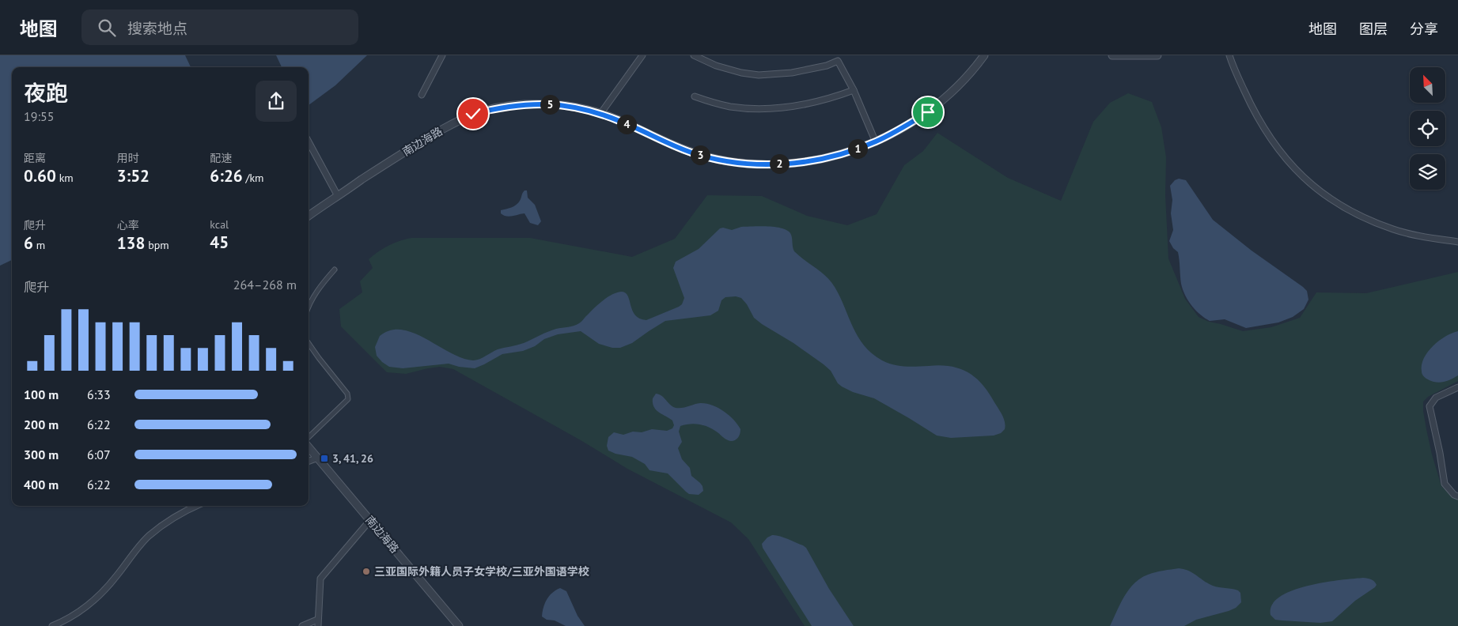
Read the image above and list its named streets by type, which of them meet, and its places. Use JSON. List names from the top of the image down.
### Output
{
  "streets": {
    "street": ["南边海路"]
  },
  "places": {
    "transit": ["3, 41, 26"],
    "other": ["三亚国际外籍人员子女学校/三亚外国语学校"]
  },
  "north": "top left",
  "page": {
    "header": "地图",
    "search": "搜索地点",
    "nav": ["地图", "图层", "分享"],
    "heading": ["夜跑", "19:55"],
    "pins": [
      "5",
      "4",
      "1",
      "3",
      "2"
    ],
    "stats": [
      ["距离", "0.60 km"],
      ["用时", "3:52"],
      ["配速", "6:26 /km"],
      ["爬升", "6 m"],
      ["心率", "138 bpm"],
      ["kcal", "45"]
    ],
    "chart": ["爬升", "264–268 m"],
    "list": [
      {
        "name": "100 m",
        "note": "6:33"
      },
      {
        "name": "200 m",
        "note": "6:22"
      },
      {
        "name": "300 m",
        "note": "6:07"
      },
      {
        "name": "400 m",
        "note": "6:22"
      }
    ]
  }
}
